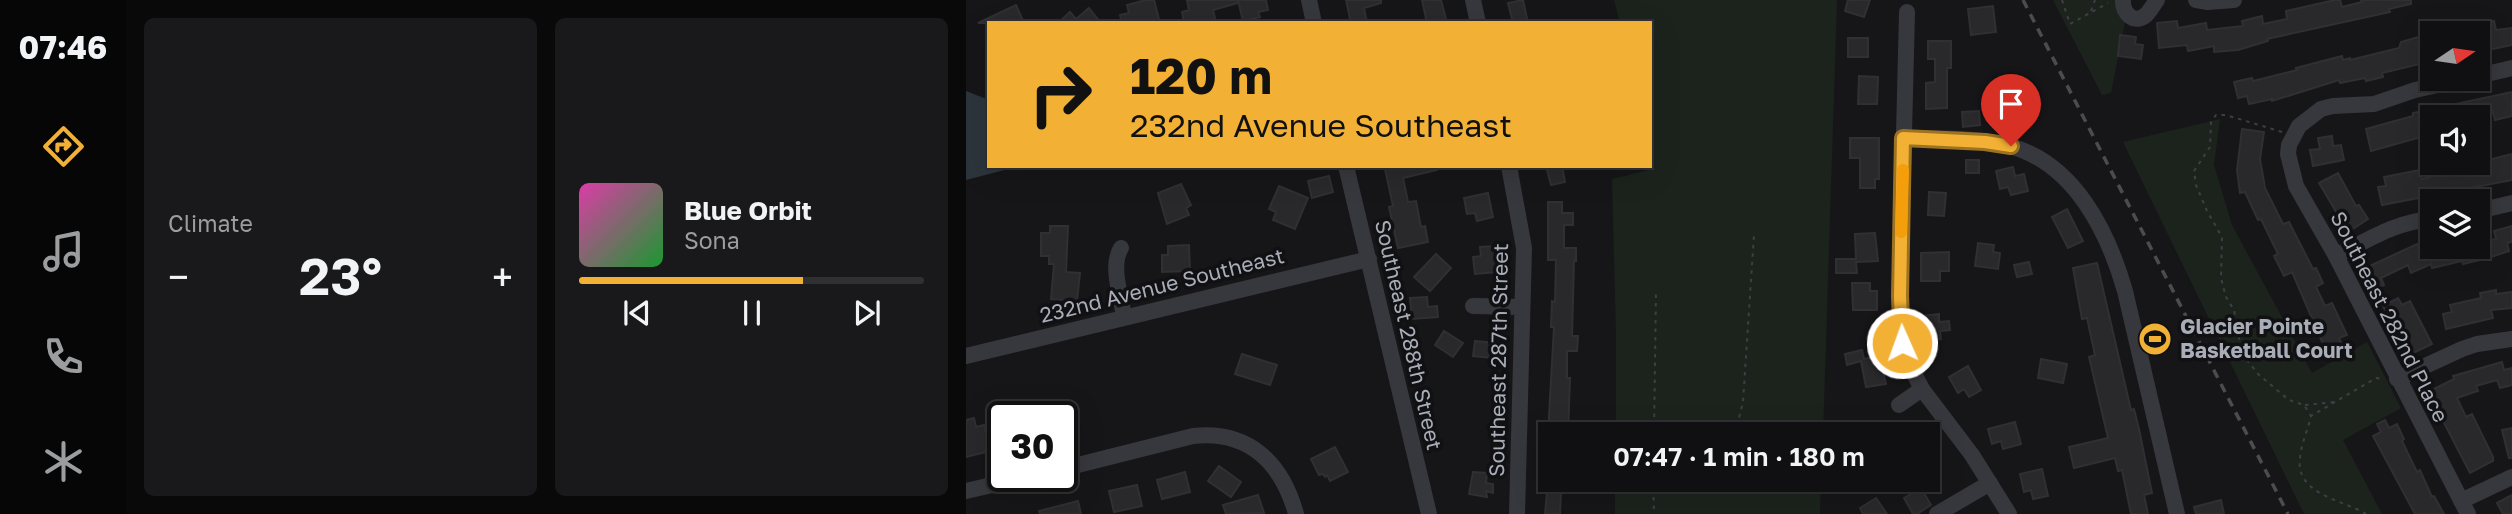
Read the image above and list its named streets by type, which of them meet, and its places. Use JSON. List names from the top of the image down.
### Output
{
  "streets": {
    "street": [
      "232nd Avenue Southeast",
      "Southeast 282nd Place",
      "Southeast 288th Street",
      "Southeast 287th Street"
    ]
  },
  "crossings": [
    ["232nd Avenue Southeast", "Southeast 288th Street"]
  ],
  "places": {
    "sports": ["Glacier Pointe Basketball Court"]
  },
  "north": "right",
  "page": {
    "tabs": "07:46",
    "tile": "Climate",
    "turn": ["120 m", "232nd Avenue Southeast"],
    "song": ["Blue Orbit", "Sona"],
    "heat": ["−", "23°", "+"],
    "limit": "30",
    "trip": "07:47 · 1 min · 180 m"
  }
}
